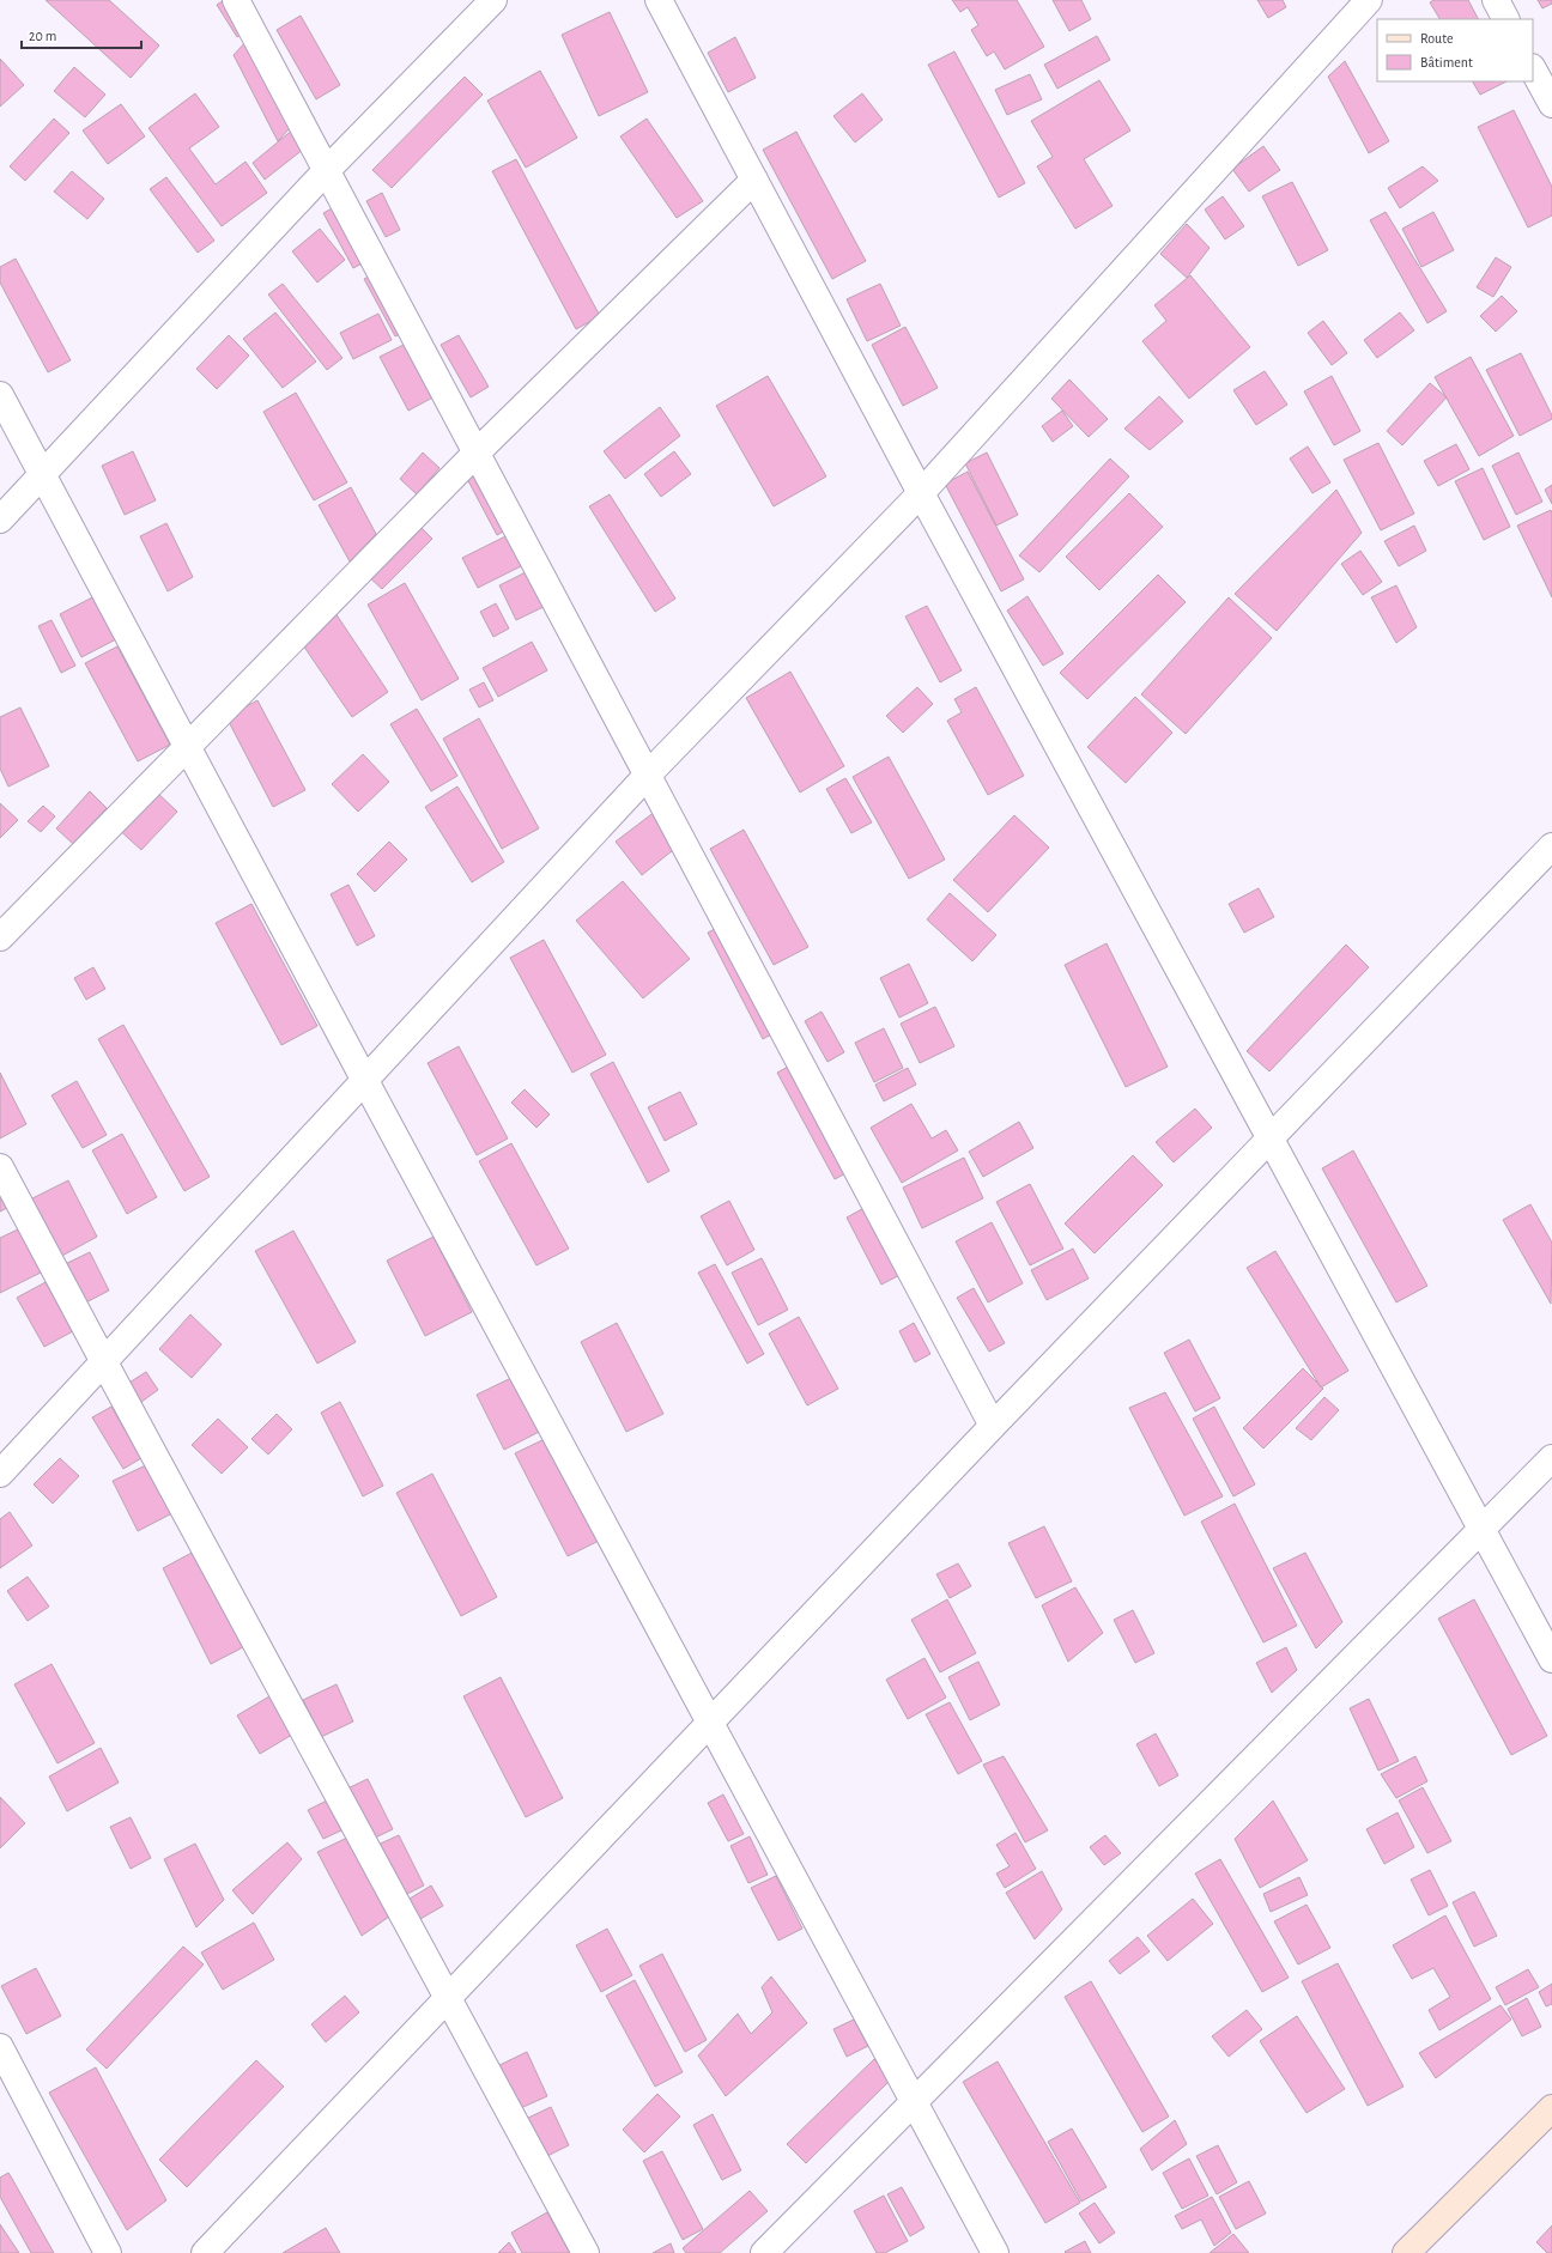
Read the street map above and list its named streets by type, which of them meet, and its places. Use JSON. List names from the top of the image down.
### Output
{
  "legend": ["Route", "Bâtiment"],
  "scale_bar": "20 m"
}
